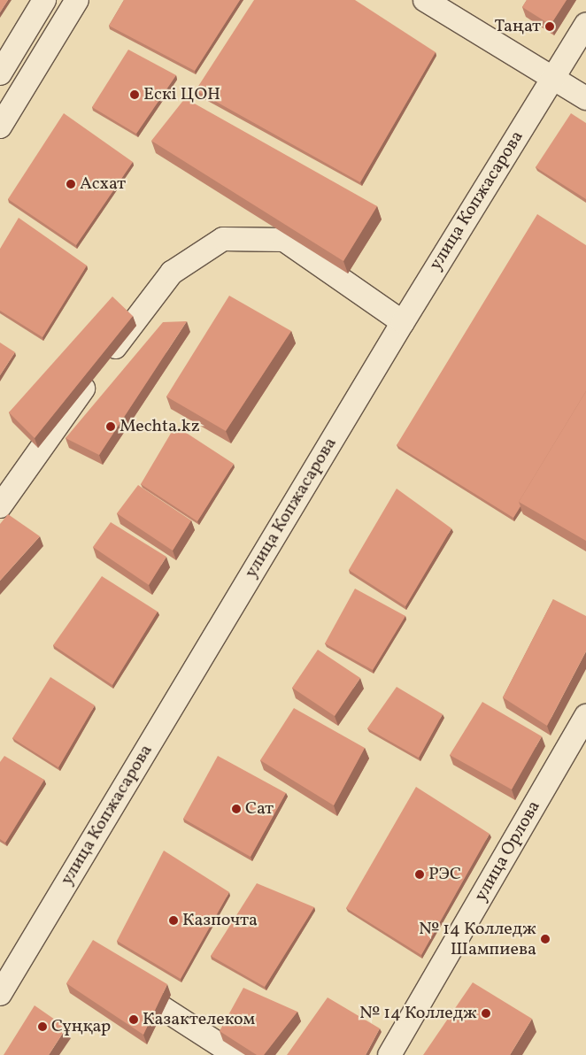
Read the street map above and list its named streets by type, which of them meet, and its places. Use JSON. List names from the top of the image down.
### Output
{
  "streets": {
    "street": ["улица Копжасарова", "улица Орлова"]
  },
  "places": [
    "Таңат",
    "Ескі ЦОН",
    "Асхат",
    "Mechta.kz",
    "Сат",
    "РЭС",
    "Казпочта",
    "№ 14 Колледж Шампиева",
    "№ 14 Колледж",
    "Казактелеком",
    "Сұңқар"
  ]
}
